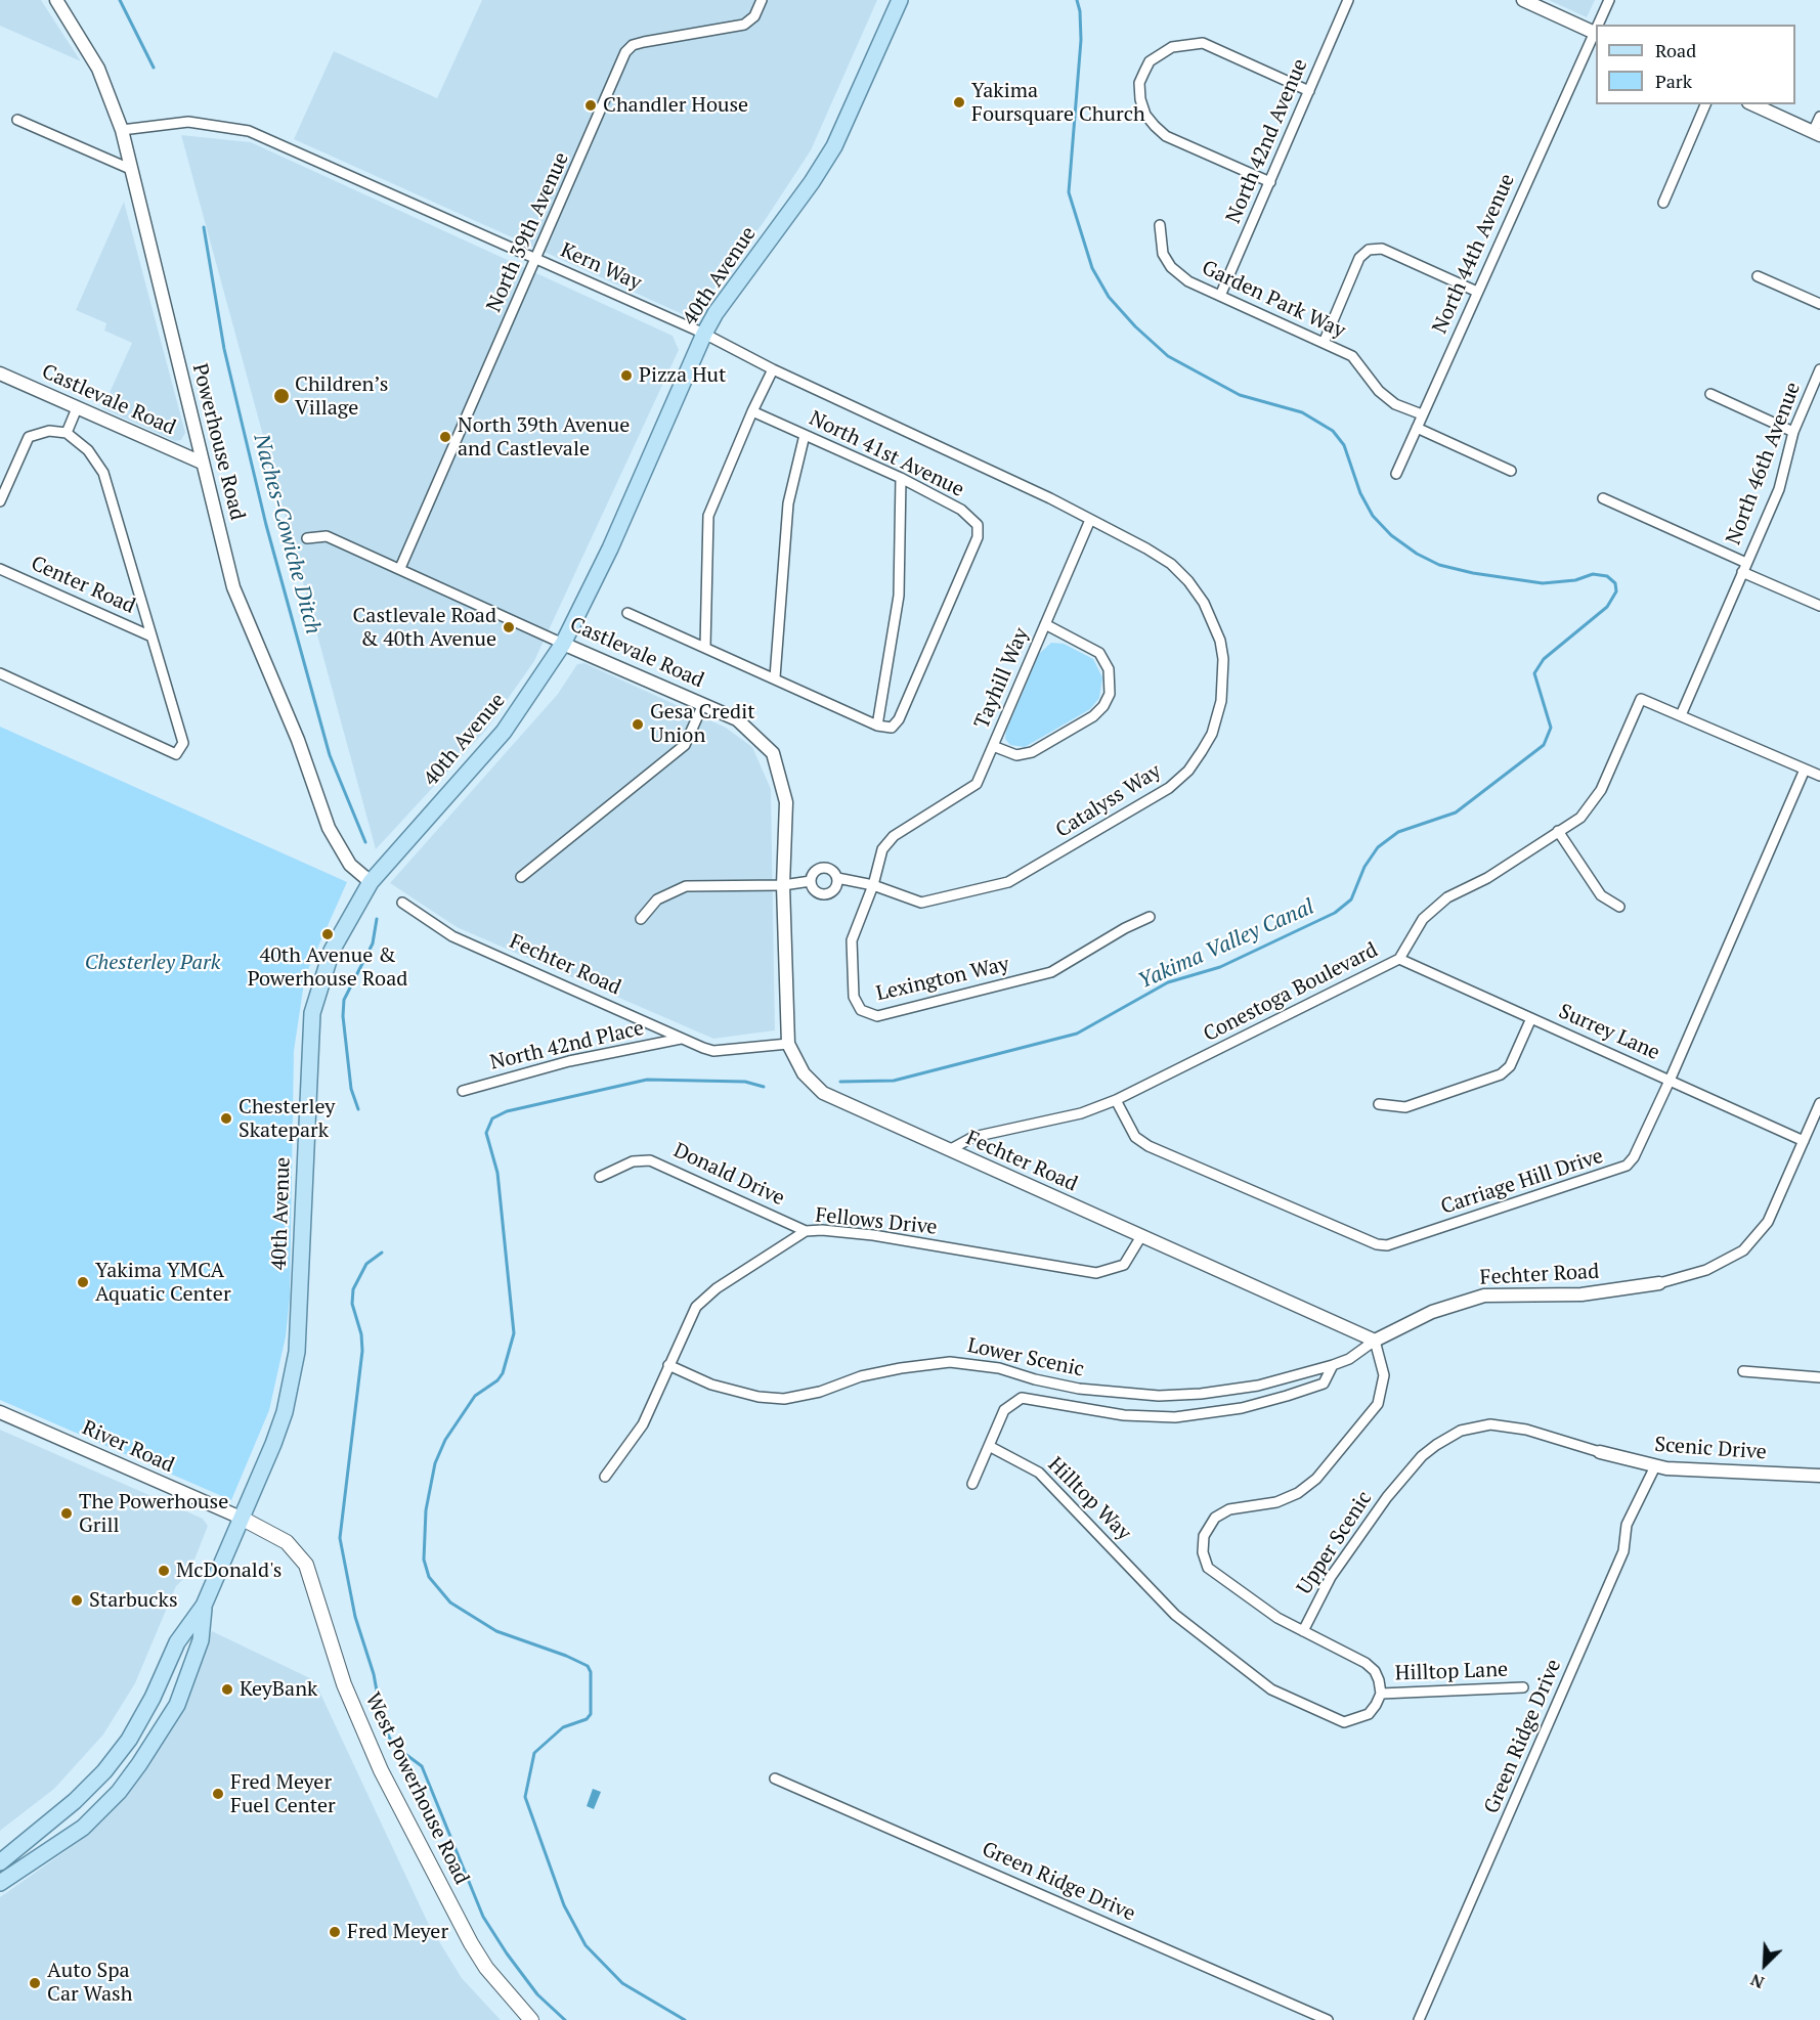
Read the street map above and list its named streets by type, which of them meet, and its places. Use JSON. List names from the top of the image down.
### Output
{
  "streets": {
    "main road": ["40th Avenue", "West Powerhouse Road"],
    "street": [
      "North 42nd Avenue",
      "North 39th Avenue",
      "North 44th Avenue",
      "Kern Way",
      "Garden Park Way",
      "Castlevale Road",
      "Powerhouse Road",
      "North 41st Avenue",
      "North 46th Avenue",
      "Center Road",
      "Tayhill Way",
      "Catalyss Way",
      "Fechter Road",
      "Lexington Way",
      "Conestoga Boulevard",
      "Surrey Lane",
      "North 42nd Place",
      "Donald Drive",
      "Carriage Hill Drive",
      "Fellows Drive",
      "Lower Scenic",
      "River Road",
      "Scenic Drive",
      "Hilltop Way",
      "Upper Scenic",
      "Hilltop Lane",
      "Green Ridge Drive"
    ]
  },
  "crossings": [
    ["North 42nd Avenue", "Garden Park Way"],
    ["North 39th Avenue", "Kern Way"],
    ["North 39th Avenue", "Castlevale Road"],
    ["North 44th Avenue", "Garden Park Way"],
    ["Kern Way", "40th Avenue"],
    ["Kern Way", "Powerhouse Road"],
    ["Kern Way", "Catalyss Way"],
    ["40th Avenue", "Castlevale Road"],
    ["40th Avenue", "Powerhouse Road"],
    ["40th Avenue", "River Road"],
    ["40th Avenue", "West Powerhouse Road"],
    ["Castlevale Road", "Powerhouse Road"],
    ["Castlevale Road", "Catalyss Way"],
    ["Castlevale Road", "Fechter Road"],
    ["North 46th Avenue", "Conestoga Boulevard"],
    ["Tayhill Way", "Catalyss Way"],
    ["Tayhill Way", "Lexington Way"],
    ["Catalyss Way", "Lexington Way"],
    ["Fechter Road", "Conestoga Boulevard"],
    ["Fechter Road", "North 42nd Place"],
    ["Fechter Road", "Fellows Drive"],
    ["Fechter Road", "Lower Scenic"],
    ["Conestoga Boulevard", "Surrey Lane"],
    ["Conestoga Boulevard", "Carriage Hill Drive"],
    ["Surrey Lane", "Carriage Hill Drive"],
    ["Donald Drive", "Fellows Drive"],
    ["Fellows Drive", "Lower Scenic"],
    ["River Road", "West Powerhouse Road"],
    ["Scenic Drive", "Upper Scenic"],
    ["Scenic Drive", "Green Ridge Drive"],
    ["Hilltop Way", "Hilltop Lane"]
  ],
  "water": ["Naches-Cowiche Ditch", "Yakima Valley Canal"],
  "parks": ["Chesterley Park"],
  "places": [
    "Yakima Foursquare Church",
    "Chandler House",
    "Pizza Hut",
    "Children’s Village",
    "North 39th Avenue and Castlevale",
    "Castlevale Road & 40th Avenue",
    "Gesa Credit Union",
    "40th Avenue & Powerhouse Road",
    "Chesterley Skatepark",
    "Yakima YMCA Aquatic Center",
    "The Powerhouse Grill",
    "McDonald's",
    "Starbucks",
    "KeyBank",
    "Fred Meyer Fuel Center",
    "Fred Meyer",
    "Auto Spa Car Wash"
  ],
  "legend": ["Road", "Park"],
  "north": "bottom left"
}
